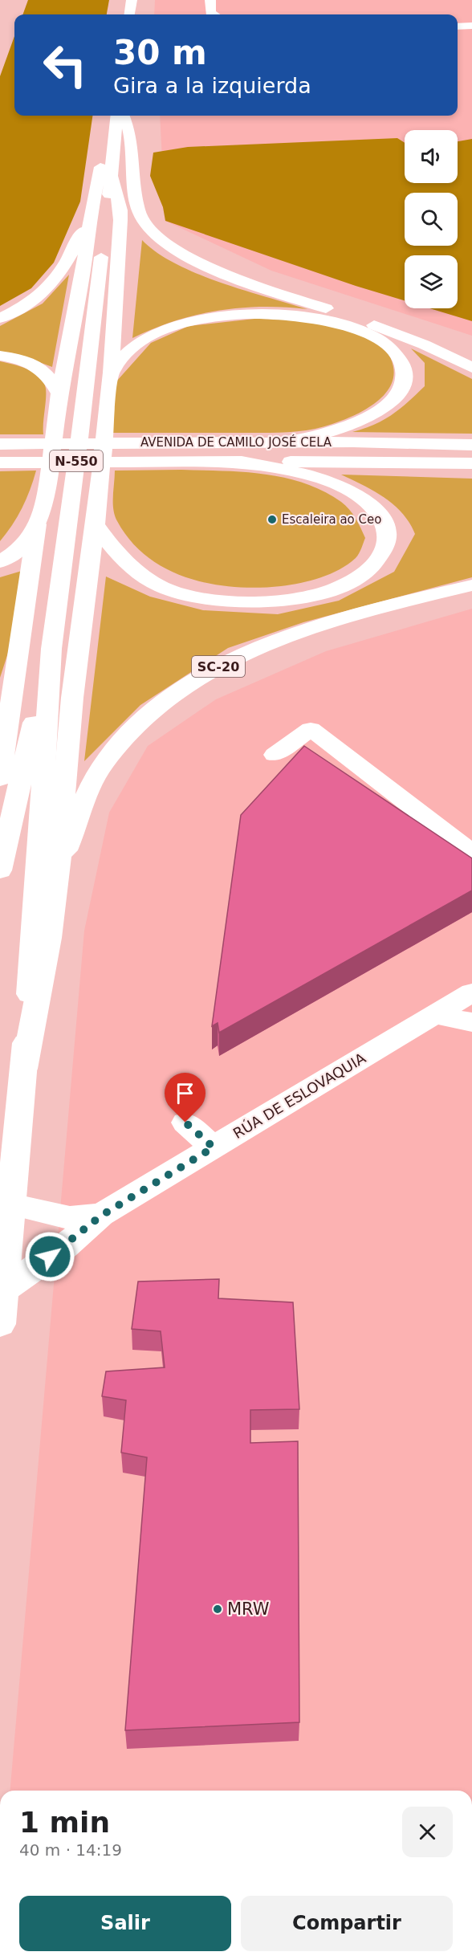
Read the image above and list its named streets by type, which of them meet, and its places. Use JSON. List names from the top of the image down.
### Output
{
  "streets": {
    "main road": [
      "AVENIDA DE CAMILO JOSÉ CELA",
      "N-550",
      "SC-20",
      "RÚA DE ESLOVAQUIA"
    ]
  },
  "places": ["Escaleira ao Ceo", "MRW"],
  "page": {
    "turn": ["30 m", "Gira a la izquierda"],
    "heading": ["1 min", "40 m · 14:19"],
    "buttons": ["Salir", "Compartir"]
  }
}
